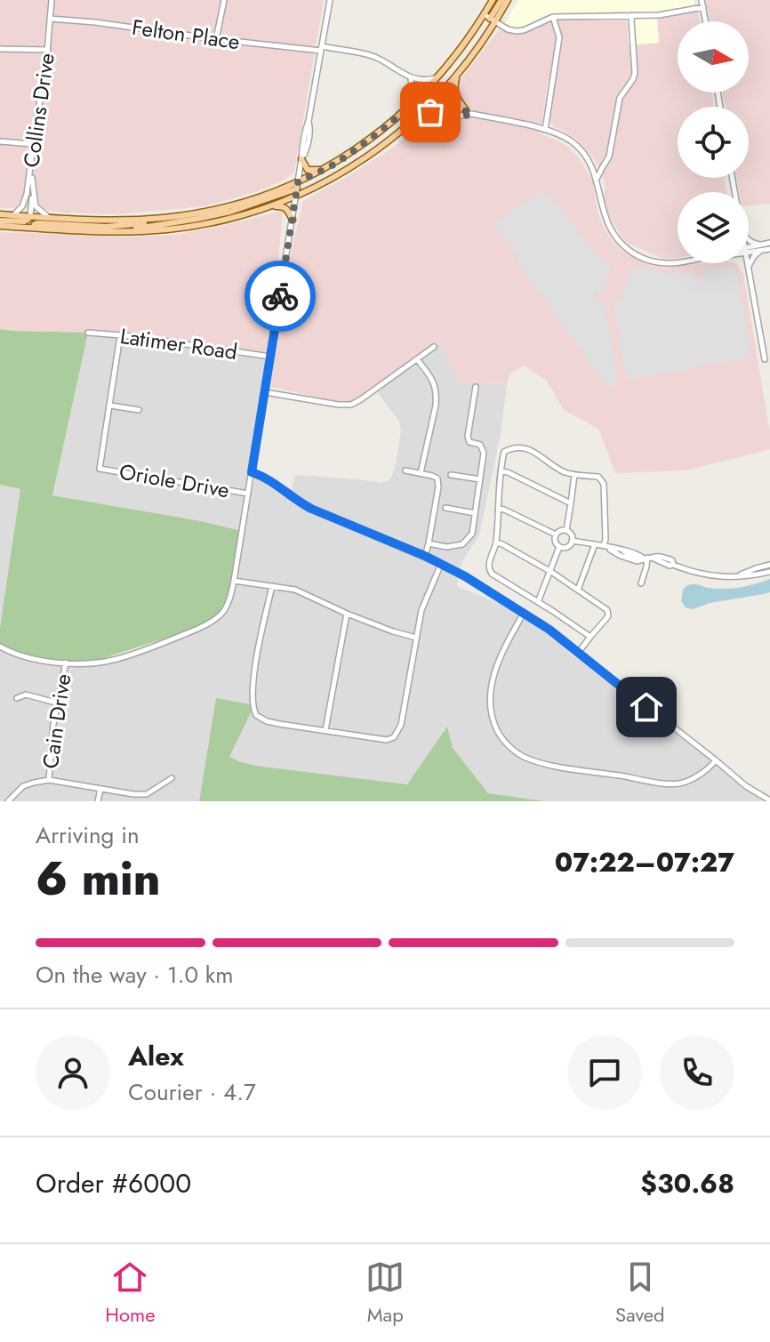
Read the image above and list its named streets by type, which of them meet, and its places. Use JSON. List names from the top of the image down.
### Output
{
  "streets": {
    "street": [
      "Felton Place",
      "Collins Drive",
      "Latimer Road",
      "Oriole Drive",
      "Cain Drive"
    ]
  },
  "crossings": [
    ["Felton Place", "Collins Drive"]
  ],
  "north": "right",
  "page": {
    "heading": ["6 min", "Arriving in", "07:22–07:27"],
    "panel": [
      "Alex",
      "Courier · 4.7",
      "Order #6000",
      "$30.68"
    ],
    "bar": "On the way · 1.0 km",
    "tabs": ["Home", "Map", "Saved"]
  }
}
